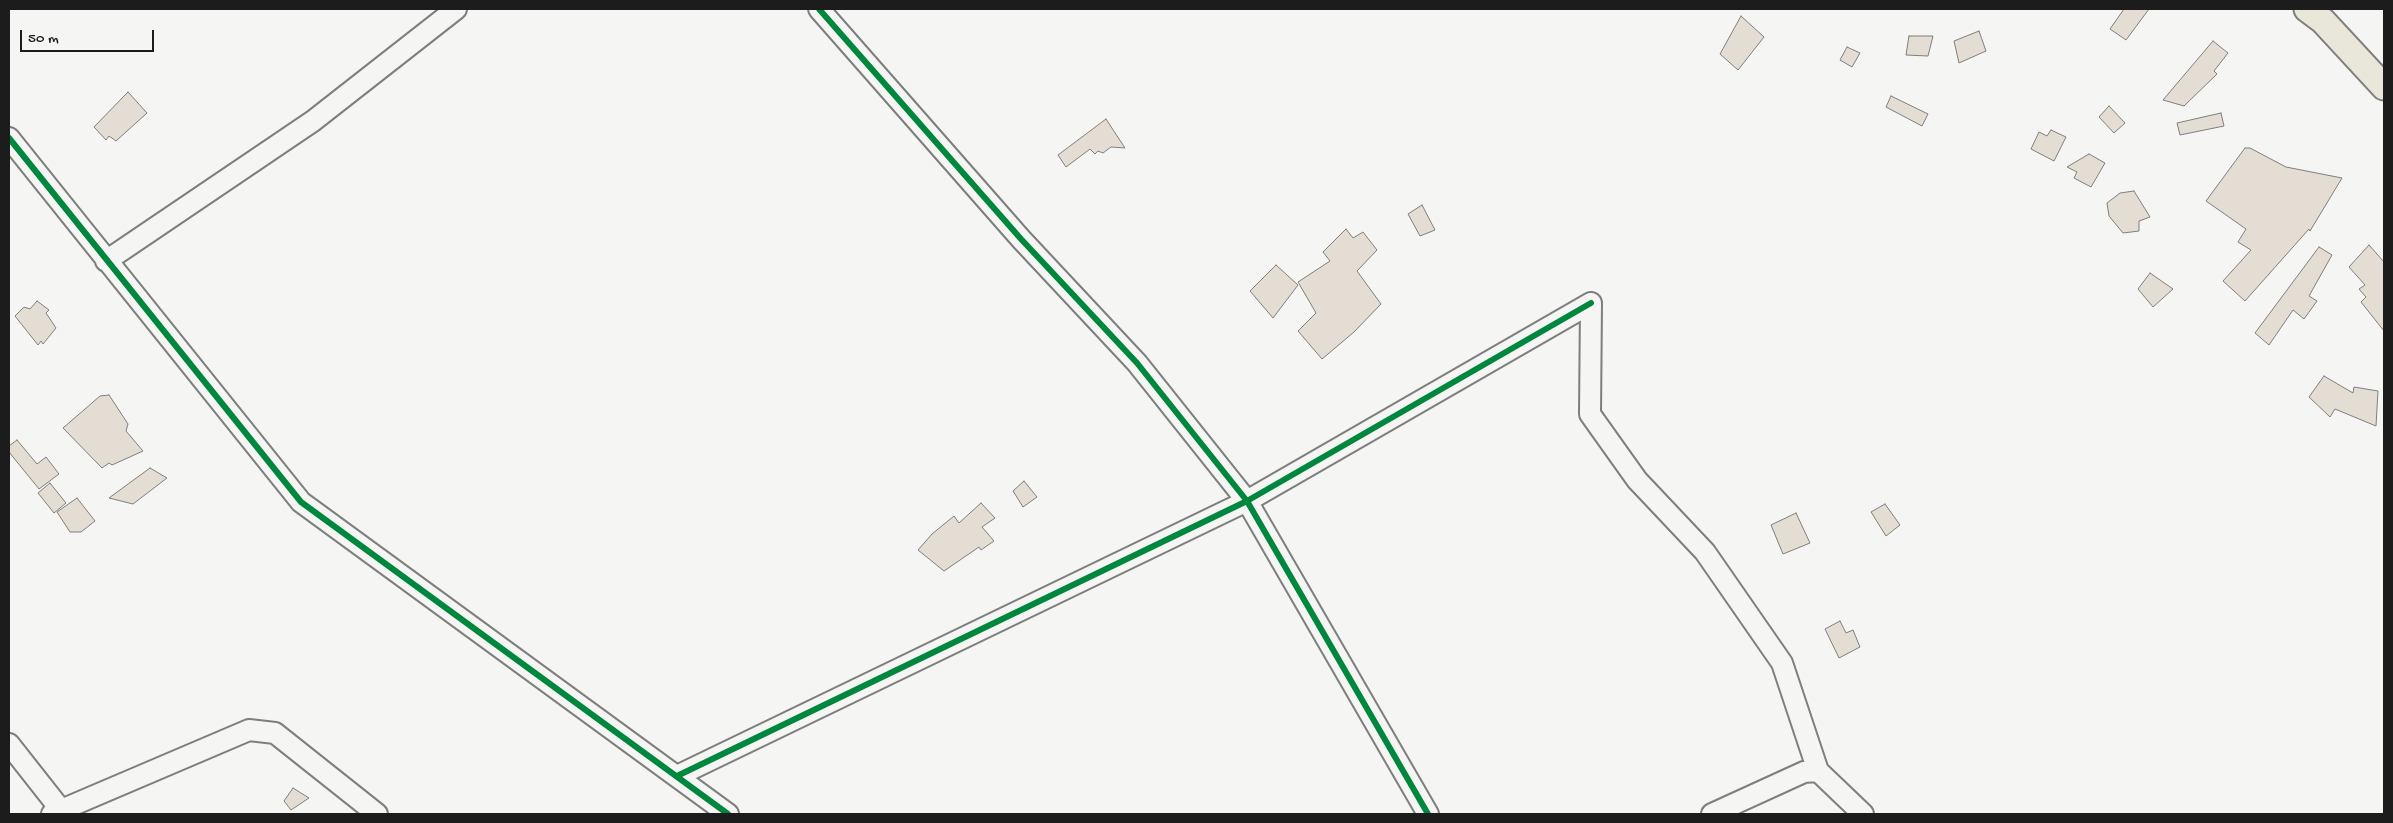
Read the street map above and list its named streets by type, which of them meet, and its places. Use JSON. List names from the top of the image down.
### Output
{
  "scale_bar": "50 m"
}
